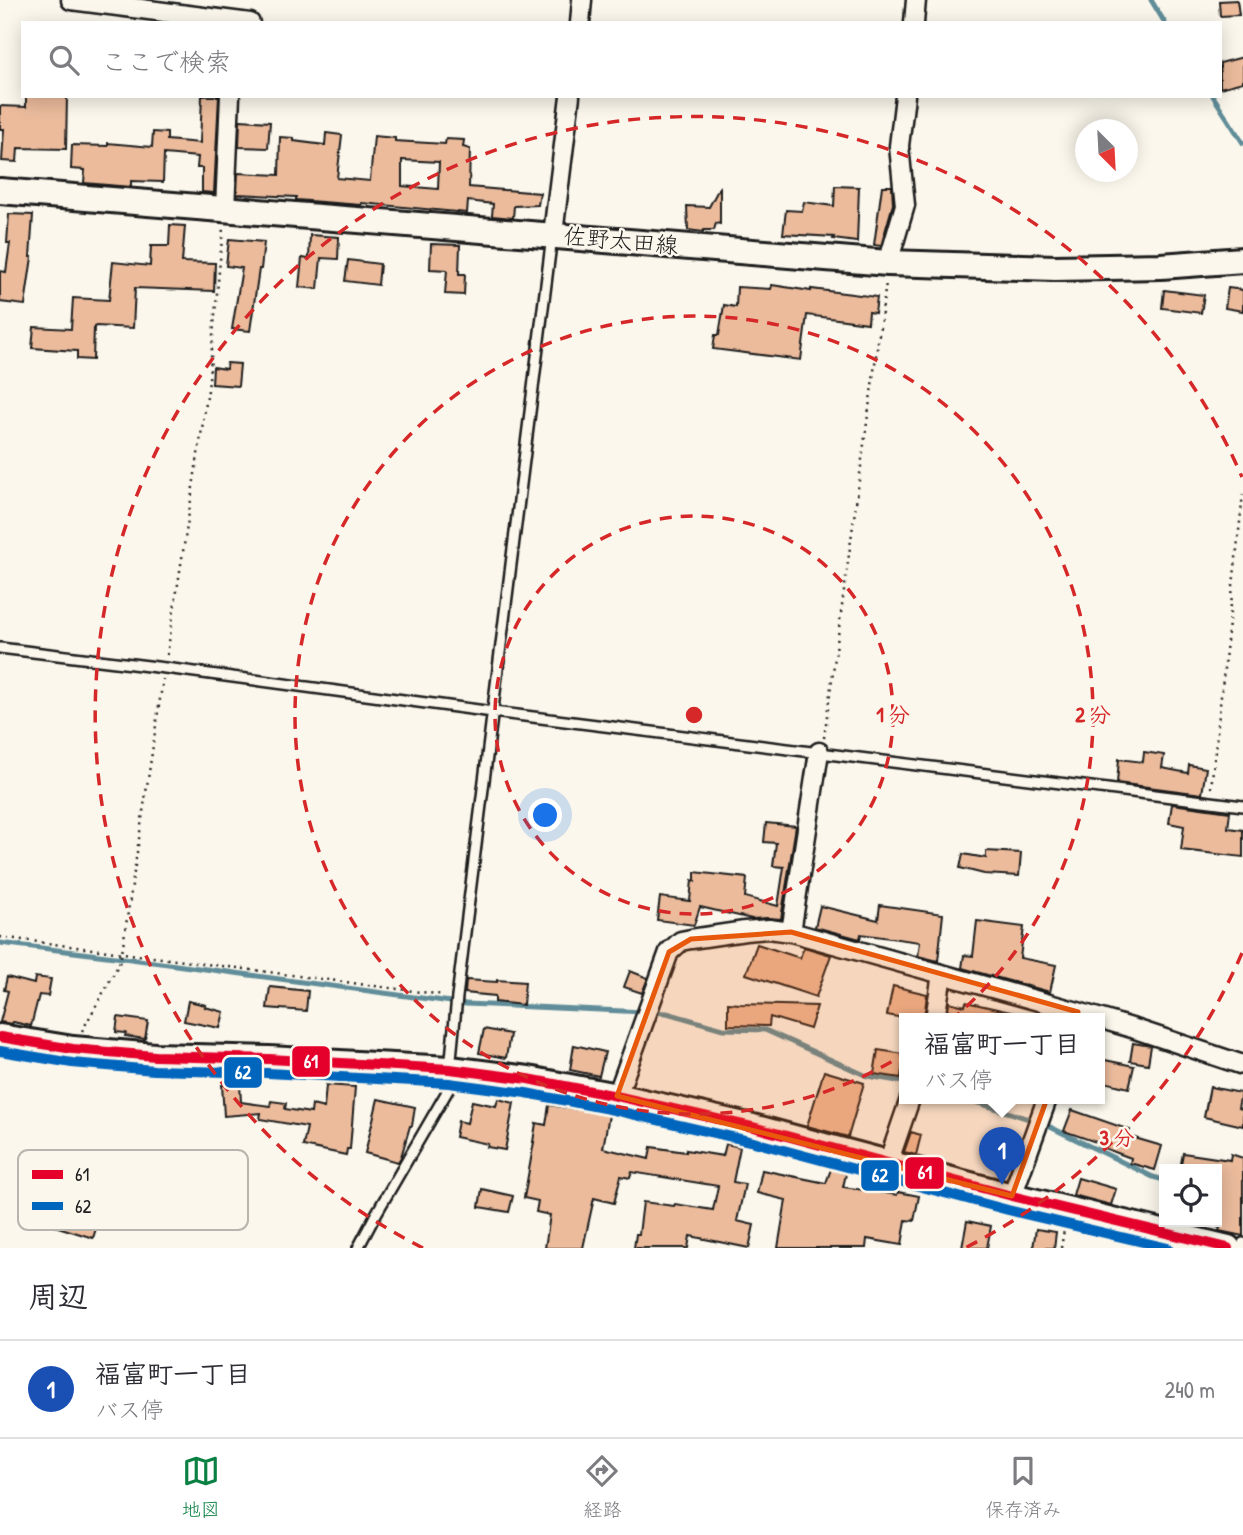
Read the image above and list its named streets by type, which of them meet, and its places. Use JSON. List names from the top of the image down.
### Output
{
  "streets": {
    "street": ["佐野太田線"]
  },
  "lines": ["transit line 61", "transit line 62"],
  "legend": ["61", "62"],
  "north": "bottom right",
  "page": {
    "search": "ここで検索",
    "popup": ["福富町一丁目", "バス停"],
    "pins": "1",
    "heading": "周辺",
    "list": [
      {
        "mark": "1",
        "name": "福富町一丁目",
        "note": "バス停",
        "value": "240 m"
      }
    ],
    "nav": ["地図", "経路", "保存済み"]
  },
  "rings": ["1 分", "2 分", "3 分"]
}
